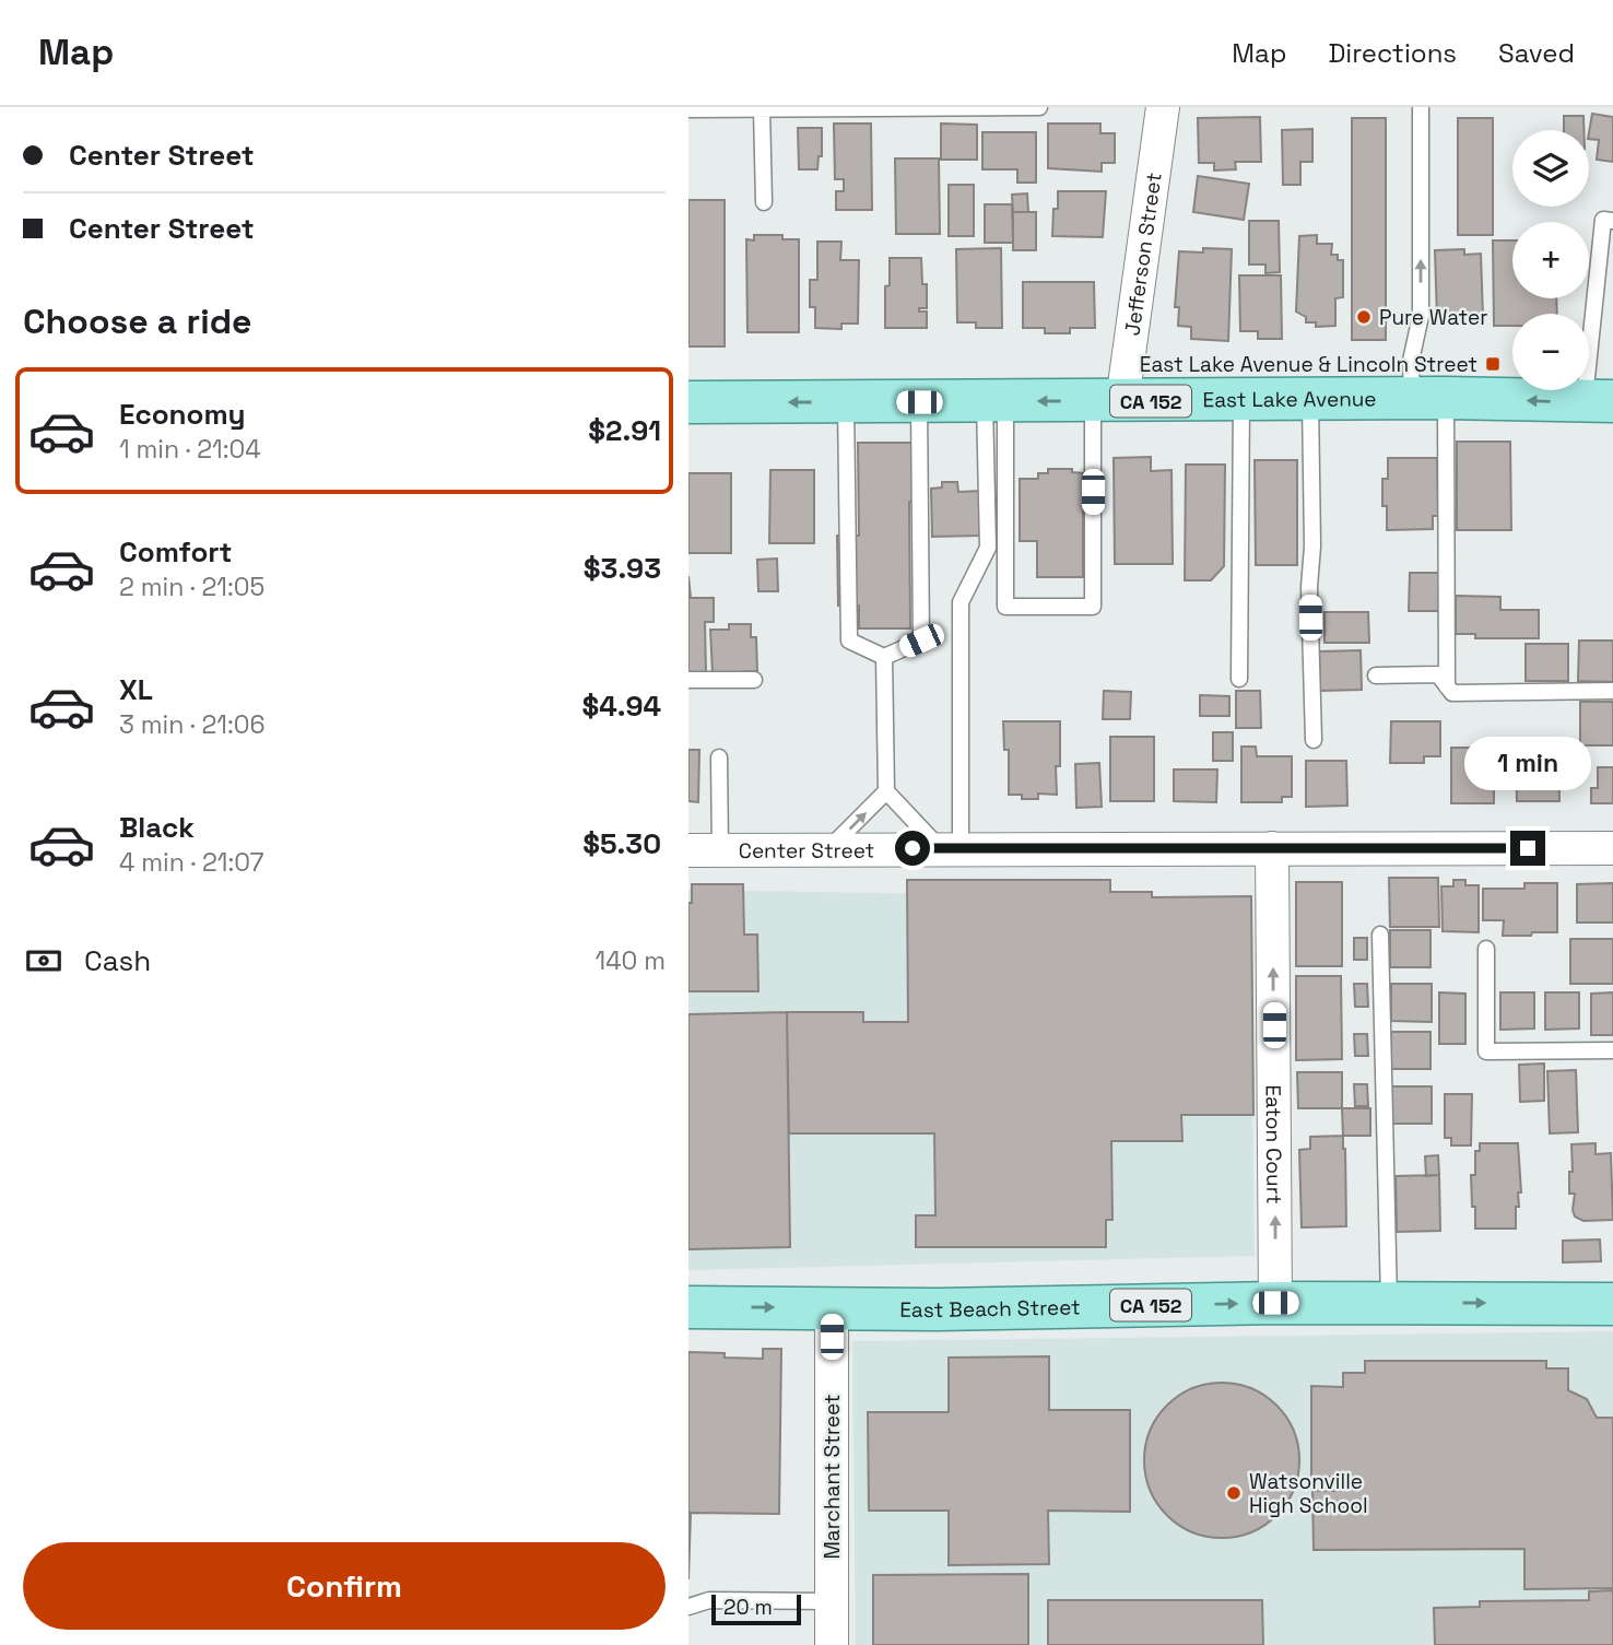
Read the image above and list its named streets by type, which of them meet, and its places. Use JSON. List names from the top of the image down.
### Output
{
  "streets": {
    "main road": ["East Lake Avenue", "CA 152", "East Beach Street"],
    "street": [
      "Jefferson Street",
      "Center Street",
      "Eaton Court",
      "Marchant Street"
    ]
  },
  "crossings": [
    ["Jefferson Street", "East Lake Avenue"],
    ["Center Street", "Eaton Court"],
    ["Eaton Court", "East Beach Street"],
    ["East Beach Street", "Marchant Street"]
  ],
  "one_way": ["East Lake Avenue", "Eaton Court", "East Beach Street"],
  "places": {
    "other": ["Pure Water", "Watsonville High School"],
    "transit": ["East Lake Avenue & Lincoln Street"]
  },
  "scale_bar": "20 m",
  "page": {
    "header": "Map",
    "nav": ["Map", "Directions", "Saved"],
    "banner": ["Center Street", "Center Street"],
    "map_buttons": ["+", "−"],
    "heading": "Choose a ride",
    "list": [
      {
        "name": "Economy",
        "note": "1 min · 21:04",
        "value": "$2.91"
      },
      {
        "name": "Comfort",
        "note": "2 min · 21:05",
        "value": "$3.93"
      },
      {
        "name": "XL",
        "note": "3 min · 21:06",
        "value": "$4.94"
      },
      {
        "name": "Black",
        "note": "4 min · 21:07",
        "value": "$5.30"
      }
    ],
    "bubble": "1 min",
    "pay": ["Cash", "140 m"],
    "buttons": "Confirm",
    "scale": "20 m"
  }
}
